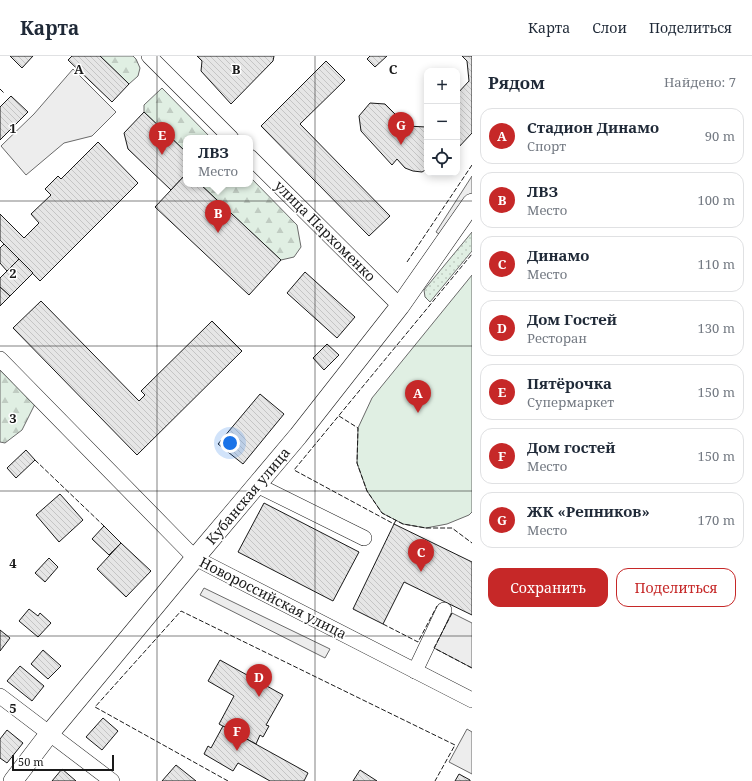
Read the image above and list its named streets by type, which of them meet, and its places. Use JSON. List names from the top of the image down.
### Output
{
  "streets": {
    "main road": ["Кубанская улица"],
    "street": ["улица Пархоменко", "Новороссийская улица"]
  },
  "crossings": [
    ["улица Пархоменко", "Кубанская улица"],
    ["Кубанская улица", "Новороссийская улица"]
  ],
  "scale_bar": "50 m",
  "page": {
    "header": "Карта",
    "nav": ["Карта", "Слои", "Поделиться"],
    "heading": ["Рядом", "Найдено: 7"],
    "map_buttons": ["+", "−"],
    "list": [
      {
        "mark": "A",
        "name": "Стадион Динамо",
        "note": "Спорт",
        "value": "90 m"
      },
      {
        "mark": "B",
        "name": "ЛВЗ",
        "note": "Место",
        "value": "100 m"
      },
      {
        "mark": "C",
        "name": "Динамо",
        "note": "Место",
        "value": "110 m"
      },
      {
        "mark": "D",
        "name": "Дом Гостей",
        "note": "Ресторан",
        "value": "130 m"
      },
      {
        "mark": "E",
        "name": "Пятёрочка",
        "note": "Супермаркет",
        "value": "150 m"
      },
      {
        "mark": "F",
        "name": "Дом гостей",
        "note": "Место",
        "value": "150 m"
      },
      {
        "mark": "G",
        "name": "ЖК «Репников»",
        "note": "Место",
        "value": "170 m"
      }
    ],
    "pins": [
      "G",
      "E",
      "B",
      "A",
      "C",
      "D",
      "F"
    ],
    "popup": ["ЛВЗ", "Место"],
    "buttons": ["Сохранить", "Поделиться"],
    "scale": "50 m"
  },
  "grid": {
    "columns": ["A", "B", "C"],
    "rows": [
      "1",
      "2",
      "3",
      "4",
      "5"
    ]
  }
}
